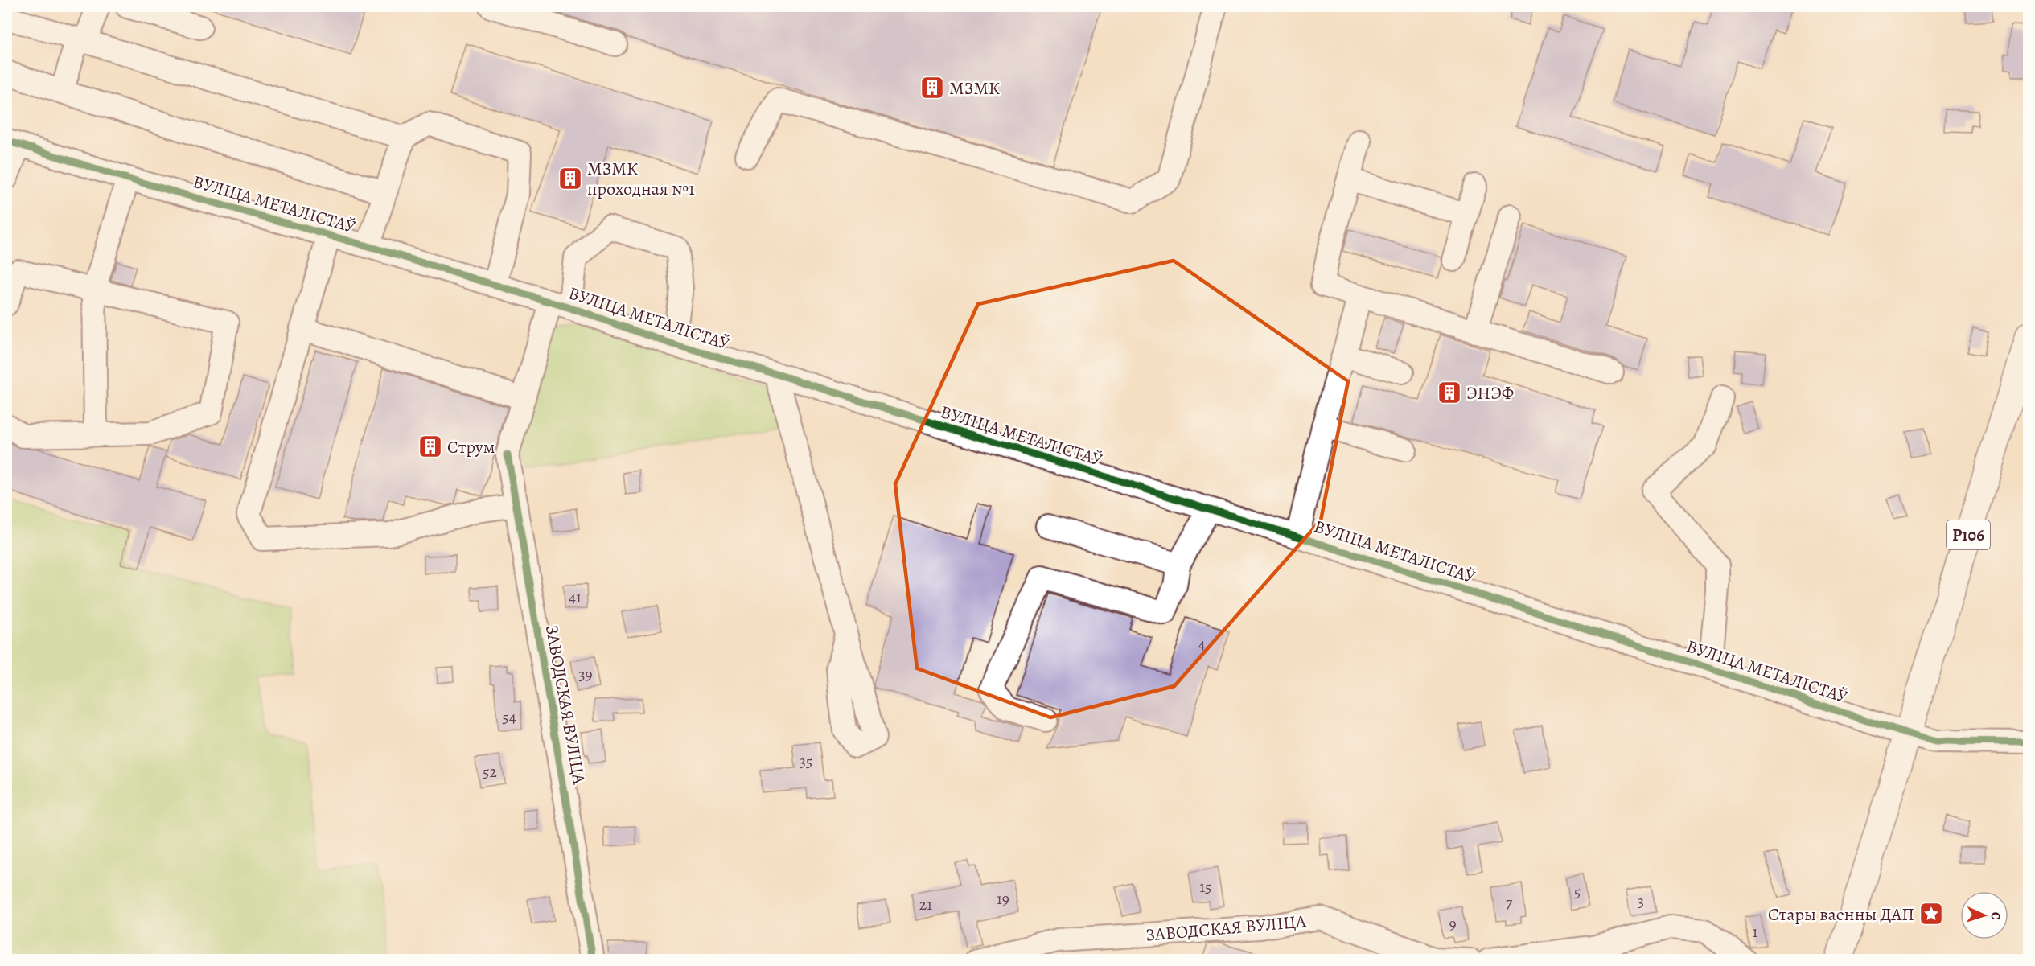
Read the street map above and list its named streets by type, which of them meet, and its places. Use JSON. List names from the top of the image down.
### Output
{
  "streets": {
    "main road": ["Р106"],
    "street": ["ВУЛІЦА МЕТАЛІСТАЎ", "ЗАВОДСКАЯ ВУЛІЦА"]
  },
  "crossings": [
    ["ВУЛІЦА МЕТАЛІСТАЎ", "Р106"],
    ["ВУЛІЦА МЕТАЛІСТАЎ", "ЗАВОДСКАЯ ВУЛІЦА"]
  ],
  "places": {
    "building": [
      "МЗМК",
      "МЗМК проходная №1",
      "ЭНЭФ",
      "Струм"
    ],
    "place": ["Стары ваенны ДАП"]
  },
  "house_numbers": [
    "41",
    "4",
    "39",
    "54",
    "35",
    "52",
    "15",
    "5",
    "19",
    "3",
    "7",
    "21",
    "9",
    "1"
  ],
  "north": "right"
}
